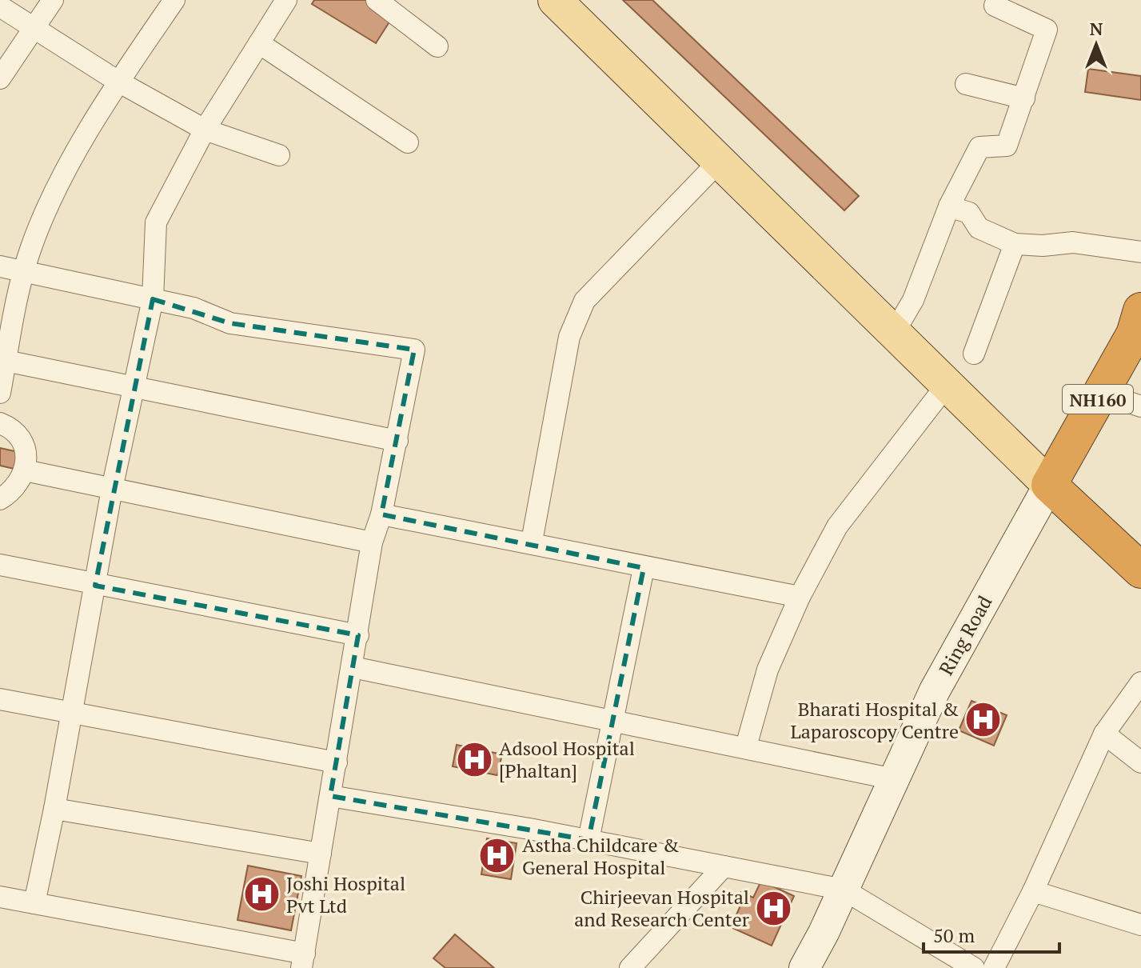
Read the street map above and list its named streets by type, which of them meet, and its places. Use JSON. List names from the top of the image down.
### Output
{
  "streets": {
    "highway": ["NH160", "Ring Road"]
  },
  "places": {
    "hospital": [
      "Bharati Hospital & Laparoscopy Centre",
      "Adsool Hospital [Phaltan]",
      "Astha Childcare & General Hospital",
      "Joshi Hospital Pvt Ltd",
      "Chirjeevan Hospital and Research Center"
    ]
  },
  "scale_bar": "50 m",
  "north": "top"
}
